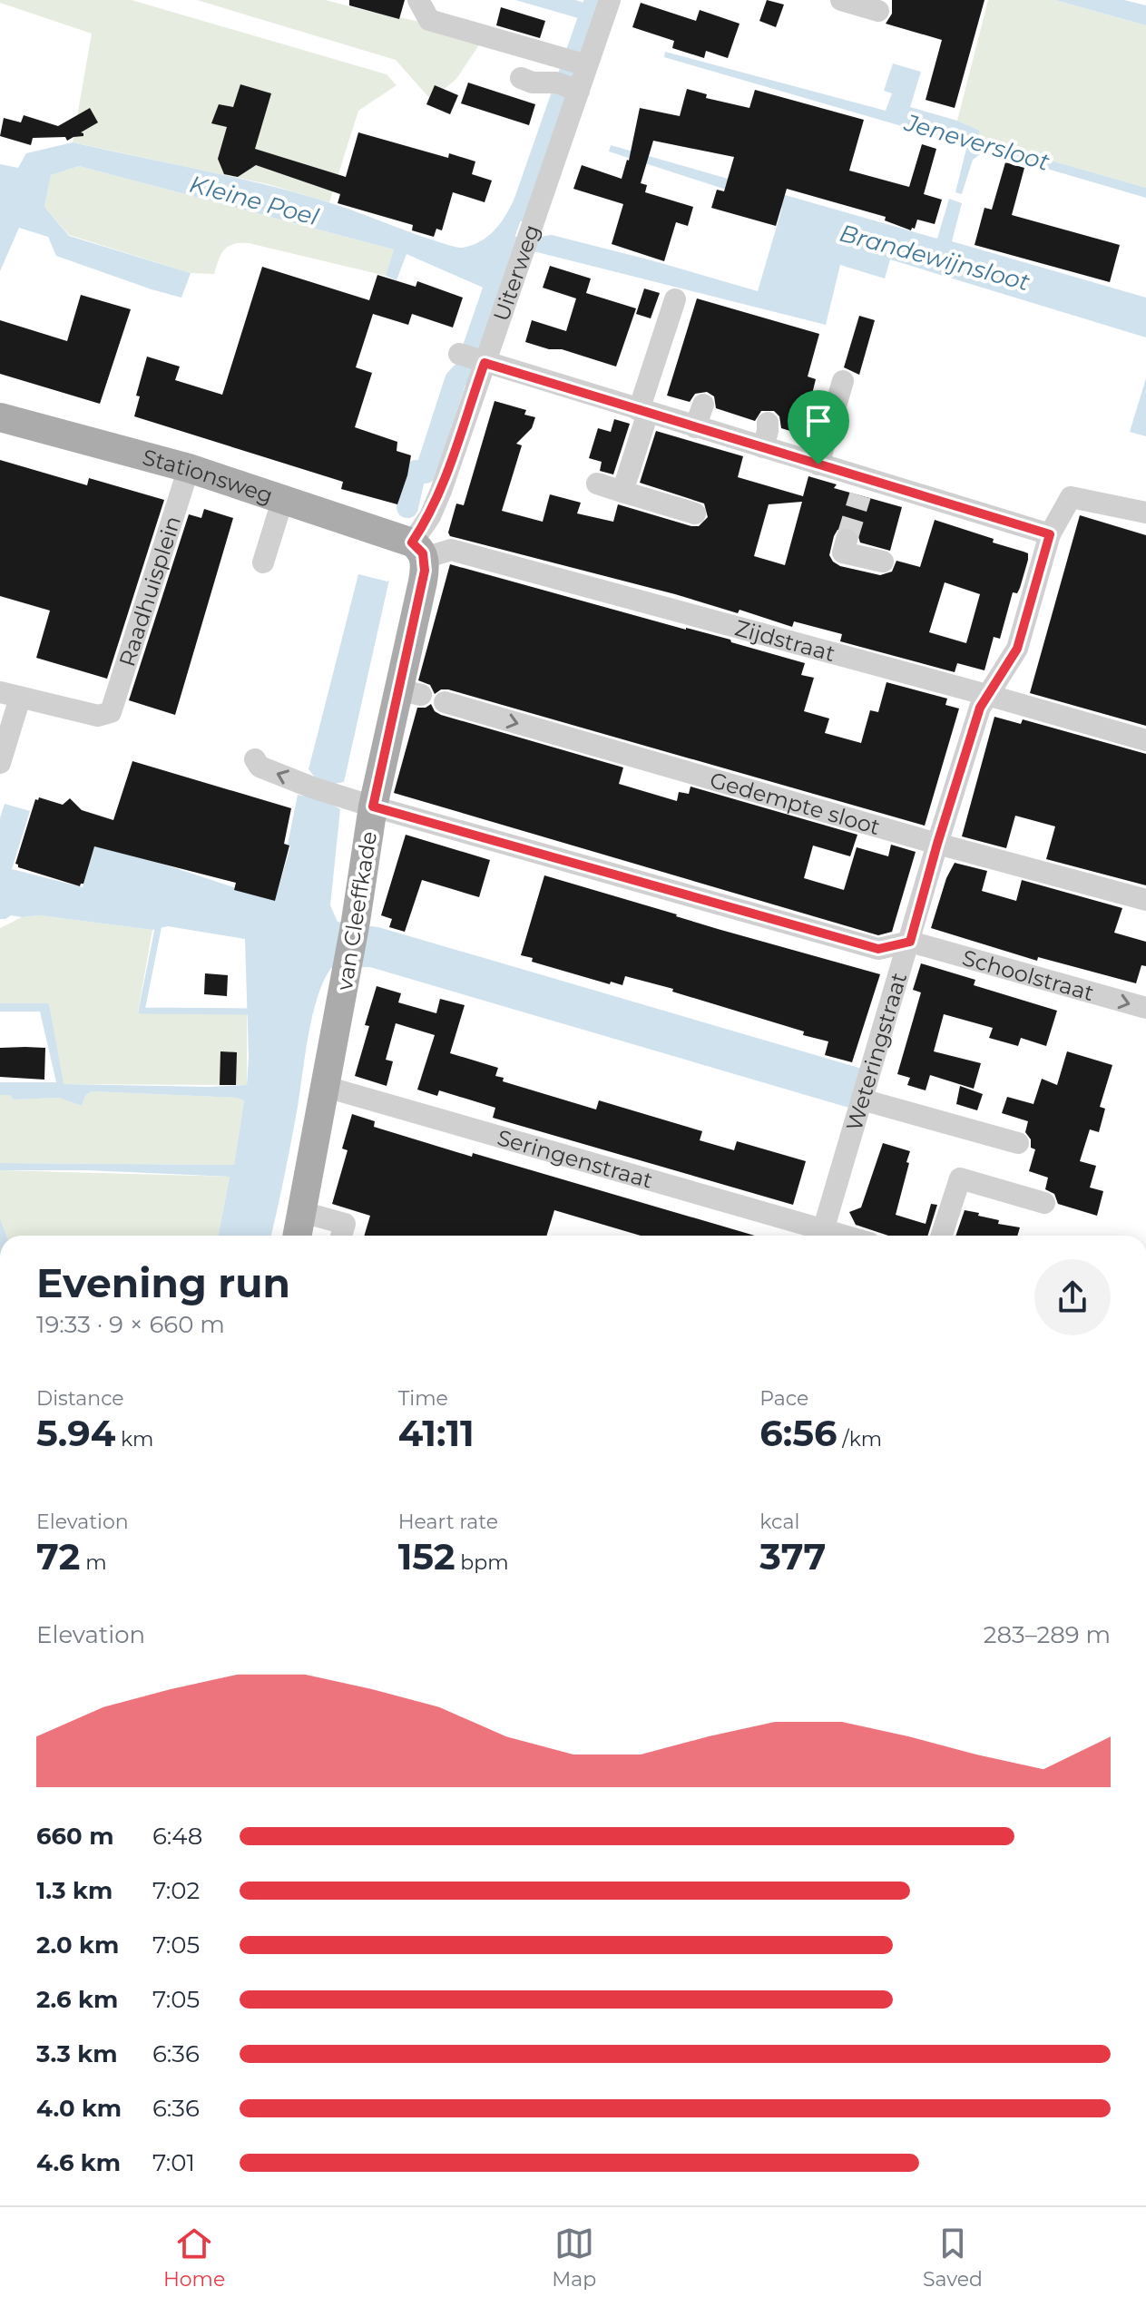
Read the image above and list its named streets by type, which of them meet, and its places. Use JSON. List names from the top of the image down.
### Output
{
  "streets": {
    "main road": ["Stationsweg", "van Cleeffkade"],
    "street": [
      "Uiterweg",
      "Raadhuisplein",
      "Zijdstraat",
      "Gedempte sloot",
      "Schoolstraat",
      "Weteringstraat",
      "Seringenstraat"
    ]
  },
  "crossings": [
    ["Uiterweg", "Stationsweg"],
    ["Uiterweg", "Zijdstraat"],
    ["Uiterweg", "van Cleeffkade"],
    ["Stationsweg", "Raadhuisplein"],
    ["Stationsweg", "Zijdstraat"],
    ["Stationsweg", "van Cleeffkade"],
    ["Zijdstraat", "van Cleeffkade"],
    ["Zijdstraat", "Weteringstraat"],
    ["Gedempte sloot", "Weteringstraat"],
    ["van Cleeffkade", "Seringenstraat"],
    ["Schoolstraat", "Weteringstraat"]
  ],
  "water": ["Jeneversloot", "Kleine Poel", "Brandewijnsloot"],
  "page": {
    "heading": ["Evening run", "19:33 · 9 × 660 m"],
    "stats": [
      ["Distance", "5.94 km"],
      ["Time", "41:11"],
      ["Pace", "6:56 /km"],
      ["Elevation", "72 m"],
      ["Heart rate", "152 bpm"],
      ["kcal", "377"]
    ],
    "chart": ["Elevation", "283–289 m"],
    "list": [
      {
        "name": "660 m",
        "note": "6:48"
      },
      {
        "name": "1.3 km",
        "note": "7:02"
      },
      {
        "name": "2.0 km",
        "note": "7:05"
      },
      {
        "name": "2.6 km",
        "note": "7:05"
      },
      {
        "name": "3.3 km",
        "note": "6:36"
      },
      {
        "name": "4.0 km",
        "note": "6:36"
      },
      {
        "name": "4.6 km",
        "note": "7:01"
      }
    ],
    "tabs": ["Home", "Map", "Saved"]
  }
}
